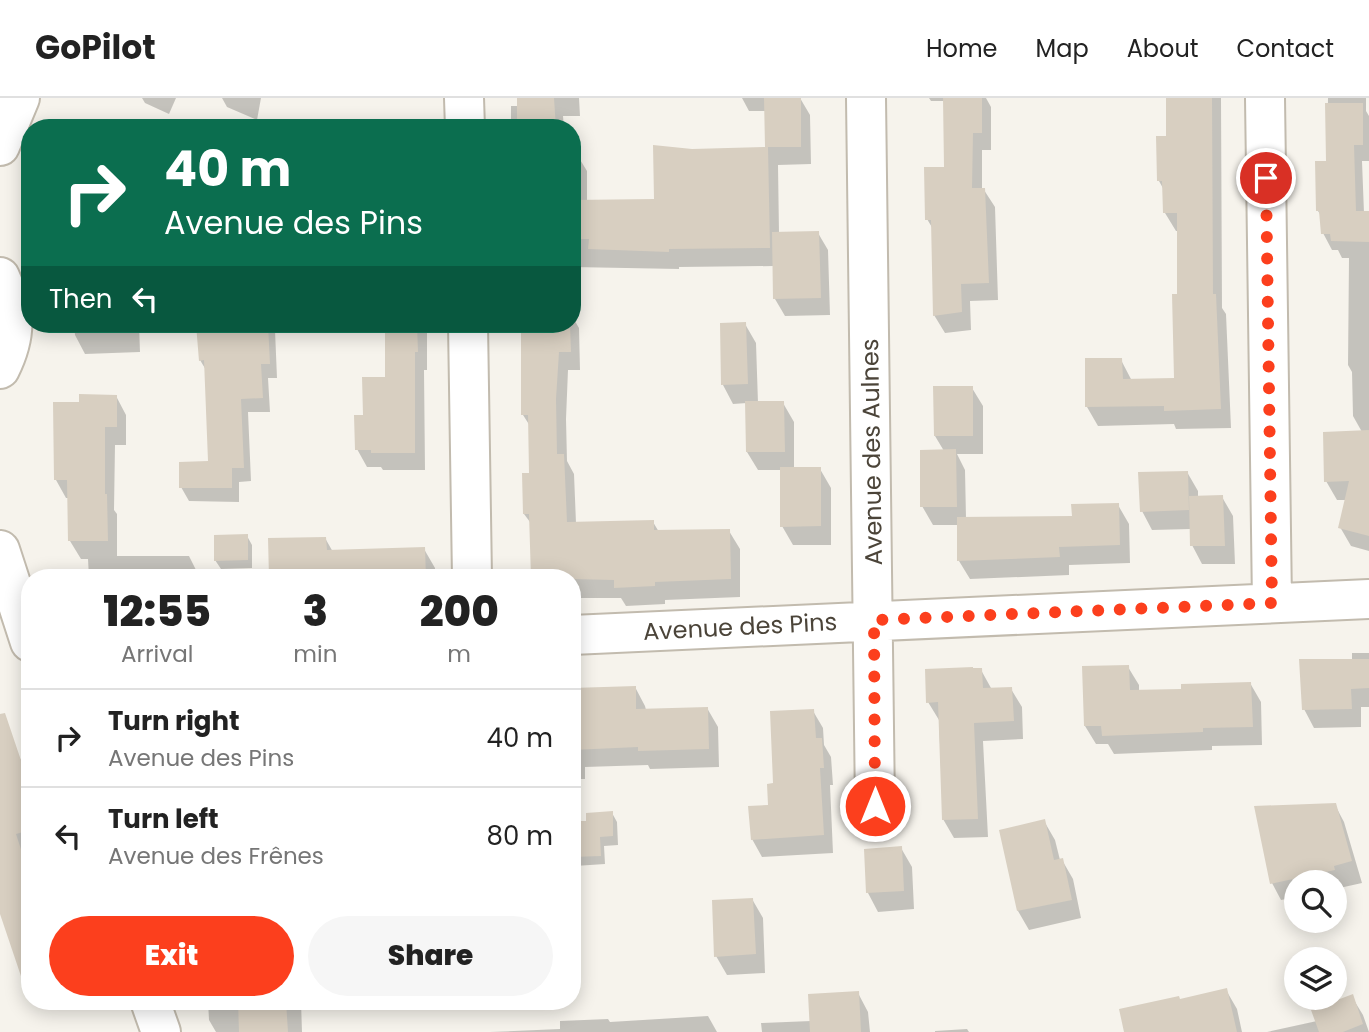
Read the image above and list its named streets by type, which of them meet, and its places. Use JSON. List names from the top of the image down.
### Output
{
  "streets": {
    "street": ["Avenue des Aulnes", "Avenue des Pins"]
  },
  "crossings": [
    ["Avenue des Aulnes", "Avenue des Pins"]
  ],
  "page": {
    "header": "GoPilot",
    "nav": [
      "Home",
      "Map",
      "About",
      "Contact"
    ],
    "turn": ["40 m", "Avenue des Pins"],
    "then": "Then",
    "eta": [
      "12:55",
      "Arrival",
      "3",
      "min",
      "200",
      "m"
    ],
    "list": [
      {
        "name": "Turn right",
        "note": "Avenue des Pins",
        "value": "40 m"
      },
      {
        "name": "Turn left",
        "note": "Avenue des Frênes",
        "value": "80 m"
      }
    ],
    "buttons": ["Exit", "Share"]
  }
}
